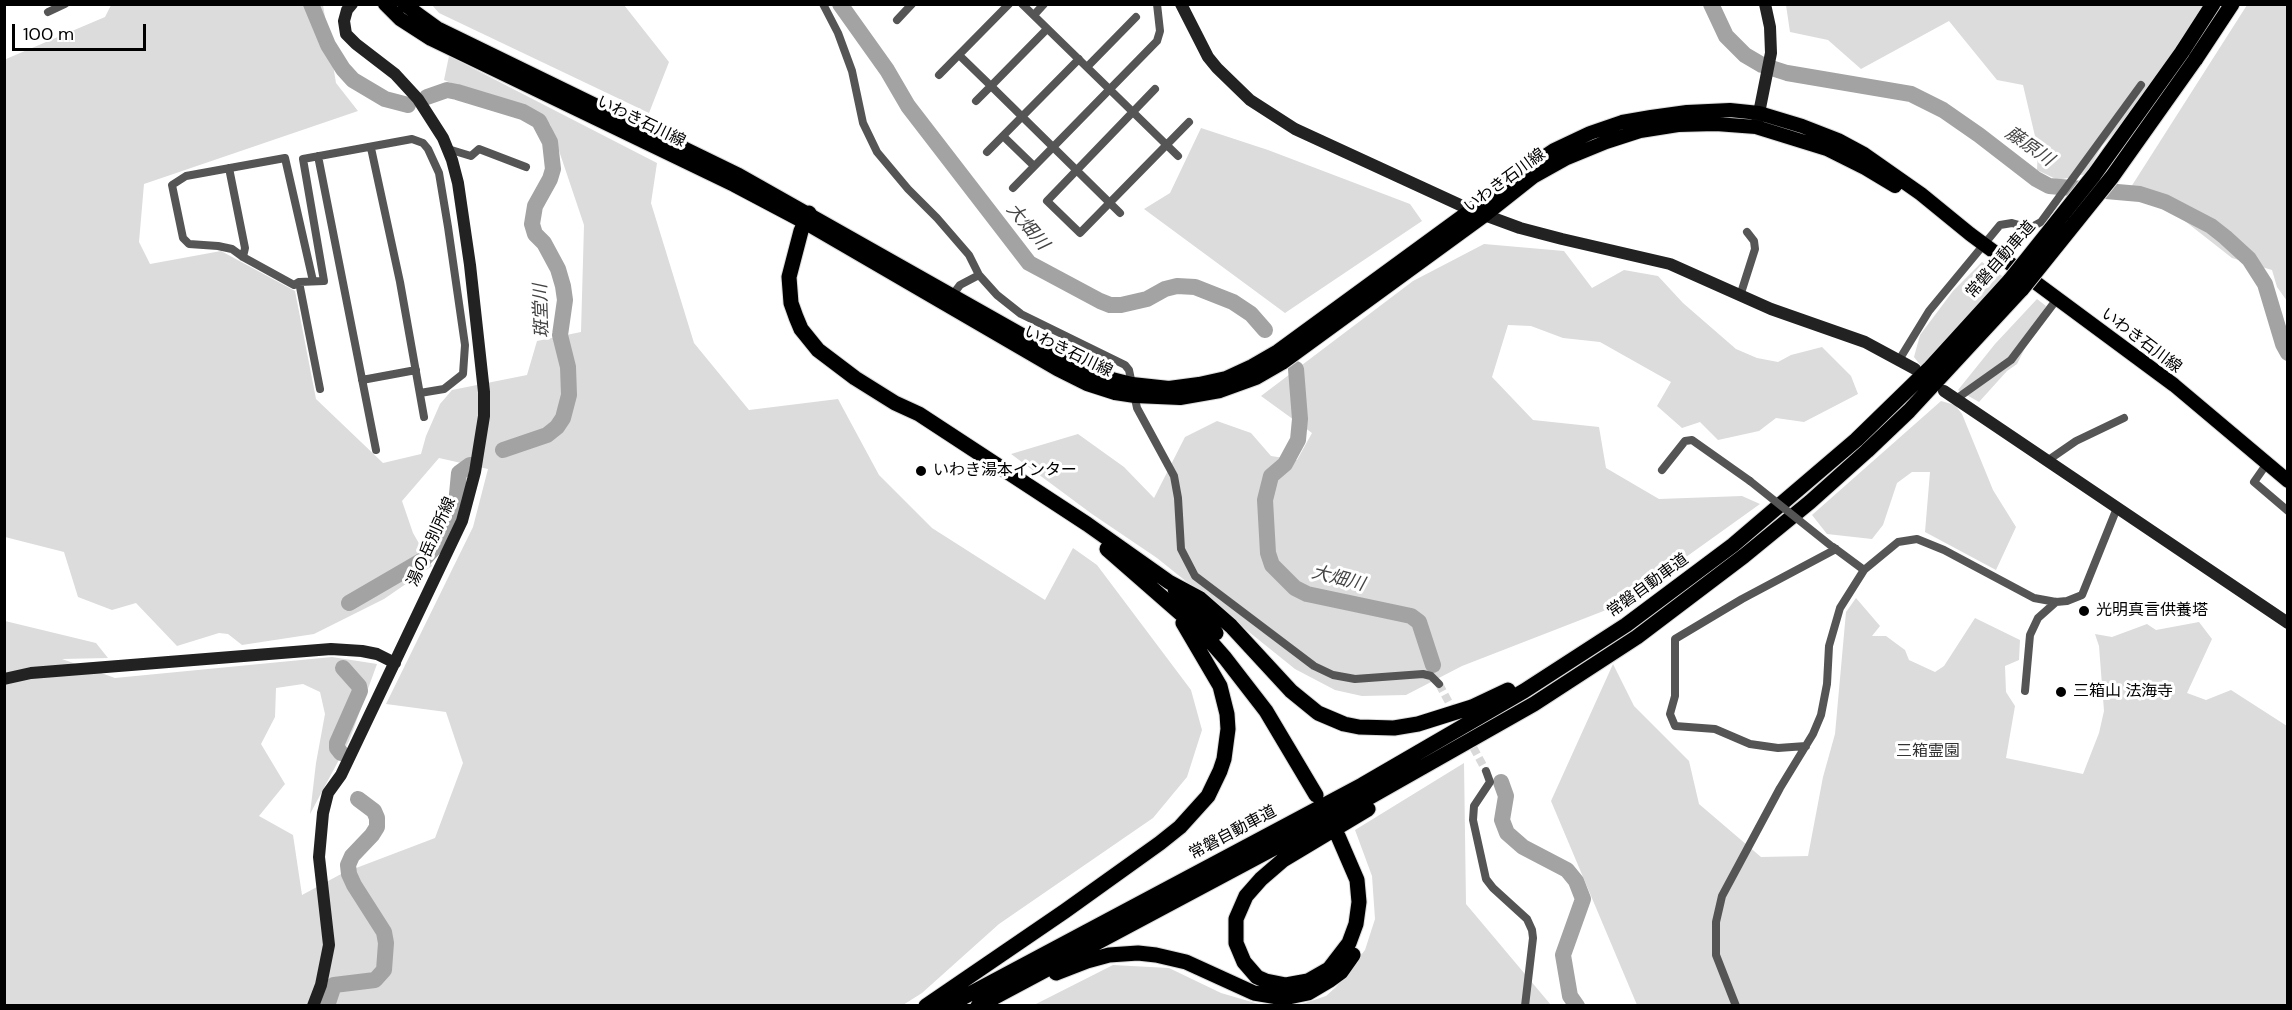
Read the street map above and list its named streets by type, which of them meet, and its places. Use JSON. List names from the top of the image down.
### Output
{
  "streets": {
    "highway": ["常磐自動車道"],
    "main road": ["いわき石川線"],
    "street": ["湯の岳別所線"]
  },
  "water": ["藤原川", "大畑川", "斑堂川"],
  "parks": ["三箱霊園"],
  "places": ["いわき湯本インター", "光明真言供養塔", "三箱山 法海寺"],
  "scale_bar": "100 m"
}
